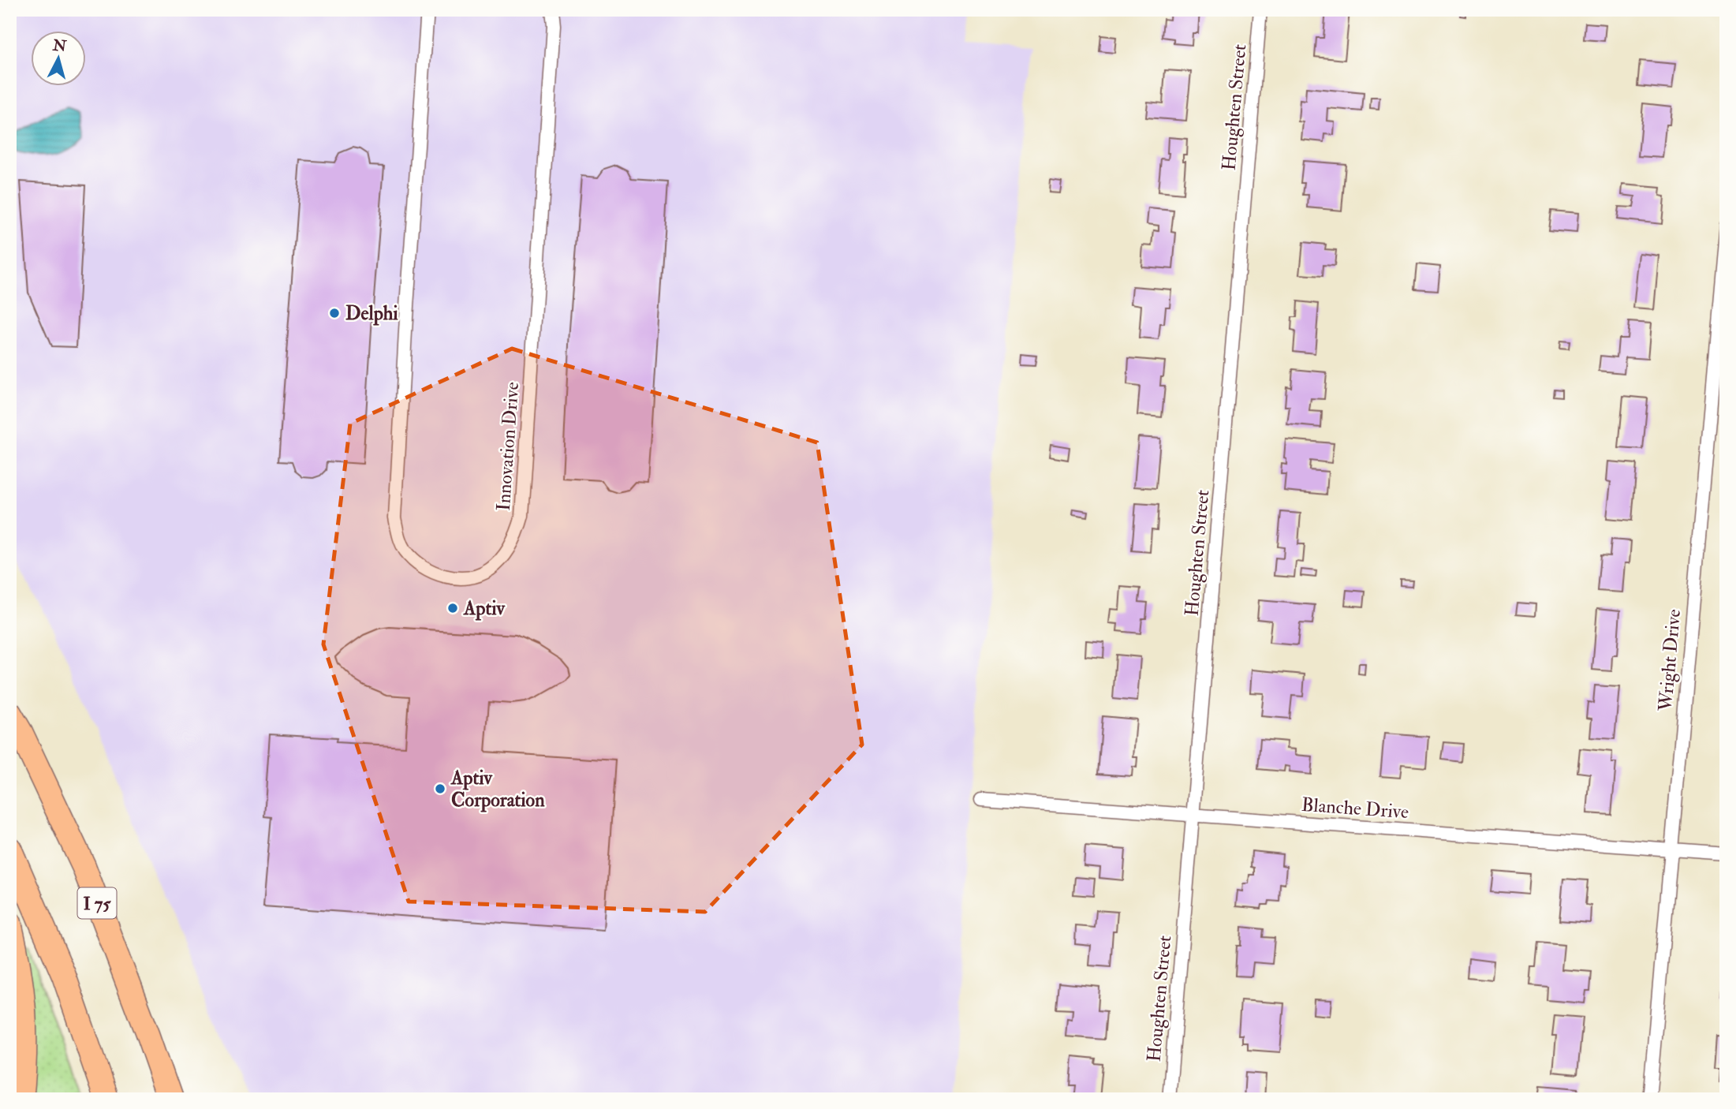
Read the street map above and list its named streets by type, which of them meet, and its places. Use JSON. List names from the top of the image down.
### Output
{
  "streets": {
    "highway": ["I 75"],
    "street": [
      "Houghten Street",
      "Innovation Drive",
      "Wright Drive",
      "Blanche Drive"
    ]
  },
  "crossings": [
    ["Houghten Street", "Blanche Drive"],
    ["Wright Drive", "Blanche Drive"]
  ],
  "places": ["Delphi", "Aptiv", "Aptiv Corporation"],
  "north": "top"
}
